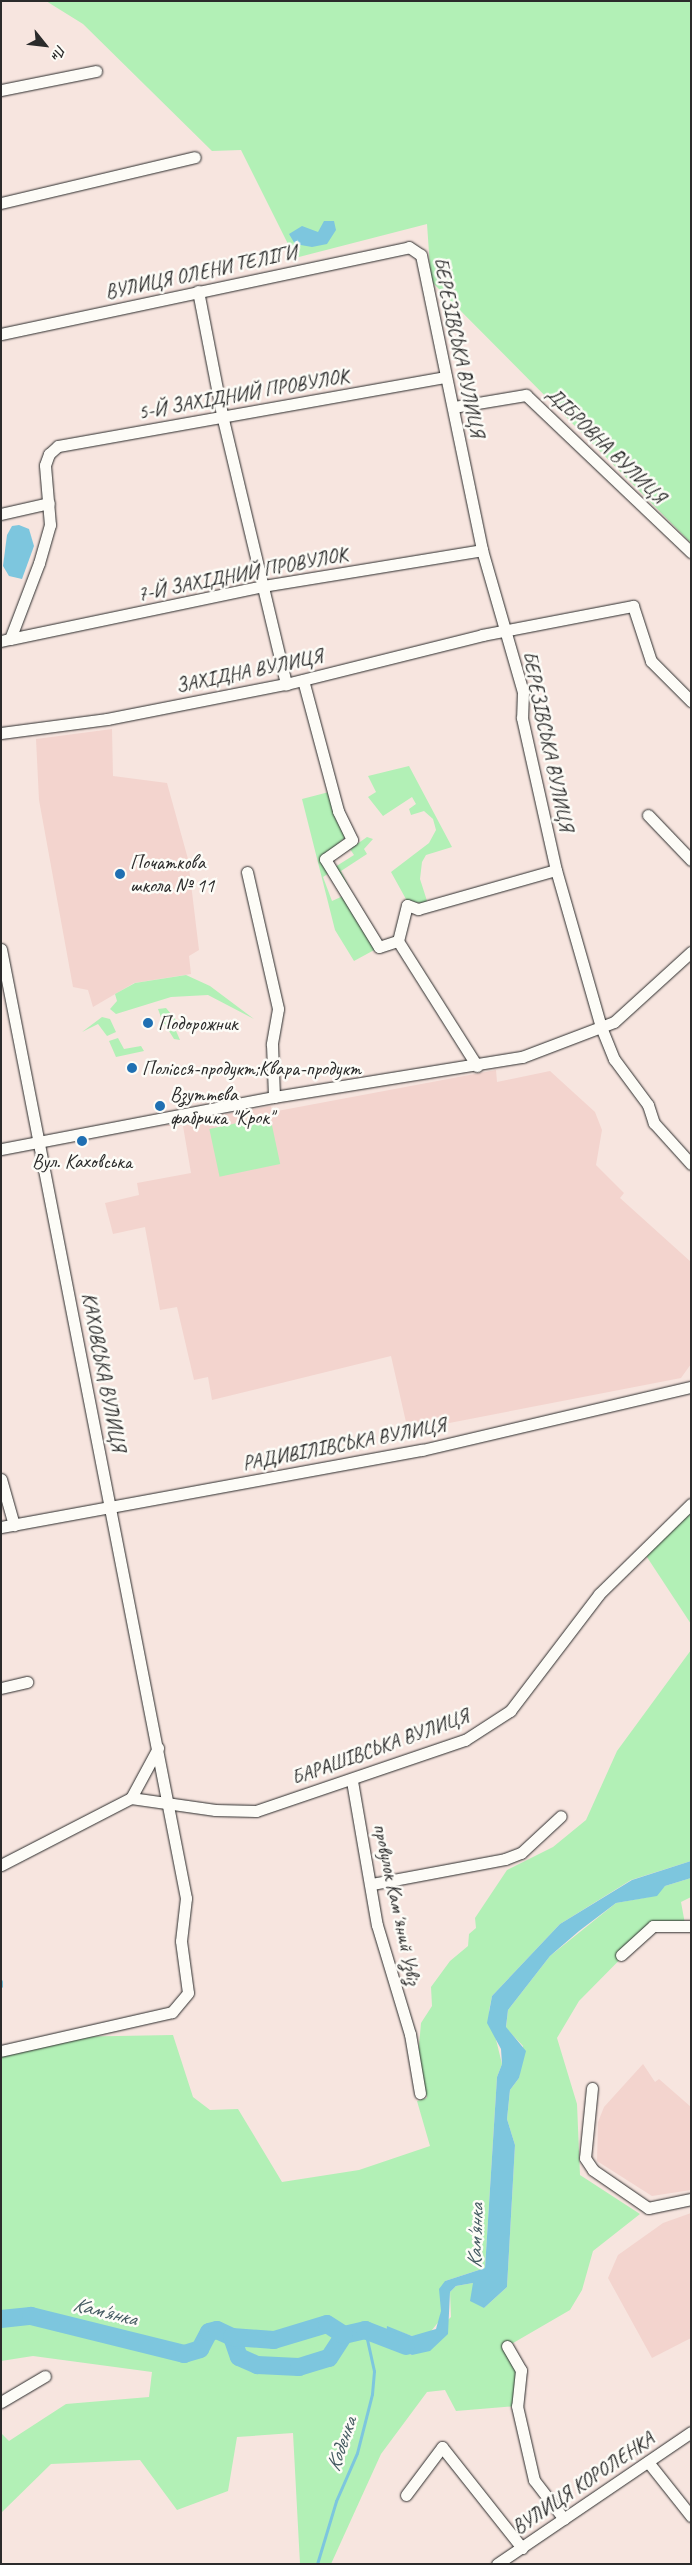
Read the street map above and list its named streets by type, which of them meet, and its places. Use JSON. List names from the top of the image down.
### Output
{
  "streets": {
    "street": [
      "ВУЛИЦЯ ОЛЕНИ ТЕЛІГИ",
      "БЕРЕЗІВСЬКА ВУЛИЦЯ",
      "5-Й ЗАХІДНИЙ ПРОВУЛОК",
      "ДІБРОВНА ВУЛИЦЯ",
      "7-Й ЗАХІДНИЙ ПРОВУЛОК",
      "ЗАХІДНА ВУЛИЦЯ",
      "КАХОВСЬКА ВУЛИЦЯ",
      "РАДИВІЛІВСЬКА ВУЛИЦЯ",
      "БАРАШІВСЬКА ВУЛИЦЯ",
      "провулок Камʼяний Узвіз",
      "ВУЛИЦЯ КОРОЛЕНКА"
    ]
  },
  "crossings": [
    ["ВУЛИЦЯ ОЛЕНИ ТЕЛІГИ", "БЕРЕЗІВСЬКА ВУЛИЦЯ"],
    ["БЕРЕЗІВСЬКА ВУЛИЦЯ", "5-Й ЗАХІДНИЙ ПРОВУЛОК"],
    ["БЕРЕЗІВСЬКА ВУЛИЦЯ", "ДІБРОВНА ВУЛИЦЯ"],
    ["БЕРЕЗІВСЬКА ВУЛИЦЯ", "7-Й ЗАХІДНИЙ ПРОВУЛОК"],
    ["БЕРЕЗІВСЬКА ВУЛИЦЯ", "ЗАХІДНА ВУЛИЦЯ"],
    ["КАХОВСЬКА ВУЛИЦЯ", "РАДИВІЛІВСЬКА ВУЛИЦЯ"],
    ["КАХОВСЬКА ВУЛИЦЯ", "БАРАШІВСЬКА ВУЛИЦЯ"],
    ["БАРАШІВСЬКА ВУЛИЦЯ", "провулок Камʼяний Узвіз"]
  ],
  "water": ["Кам'янка", "Коденка"],
  "places": [
    "Початкова школа № 11",
    "Подорожник",
    "Полісся-продукт;Квара-продукт",
    "Взуттєва фабрика \"Крок\"",
    "Вул. Каховська"
  ],
  "north": "bottom right"
}
